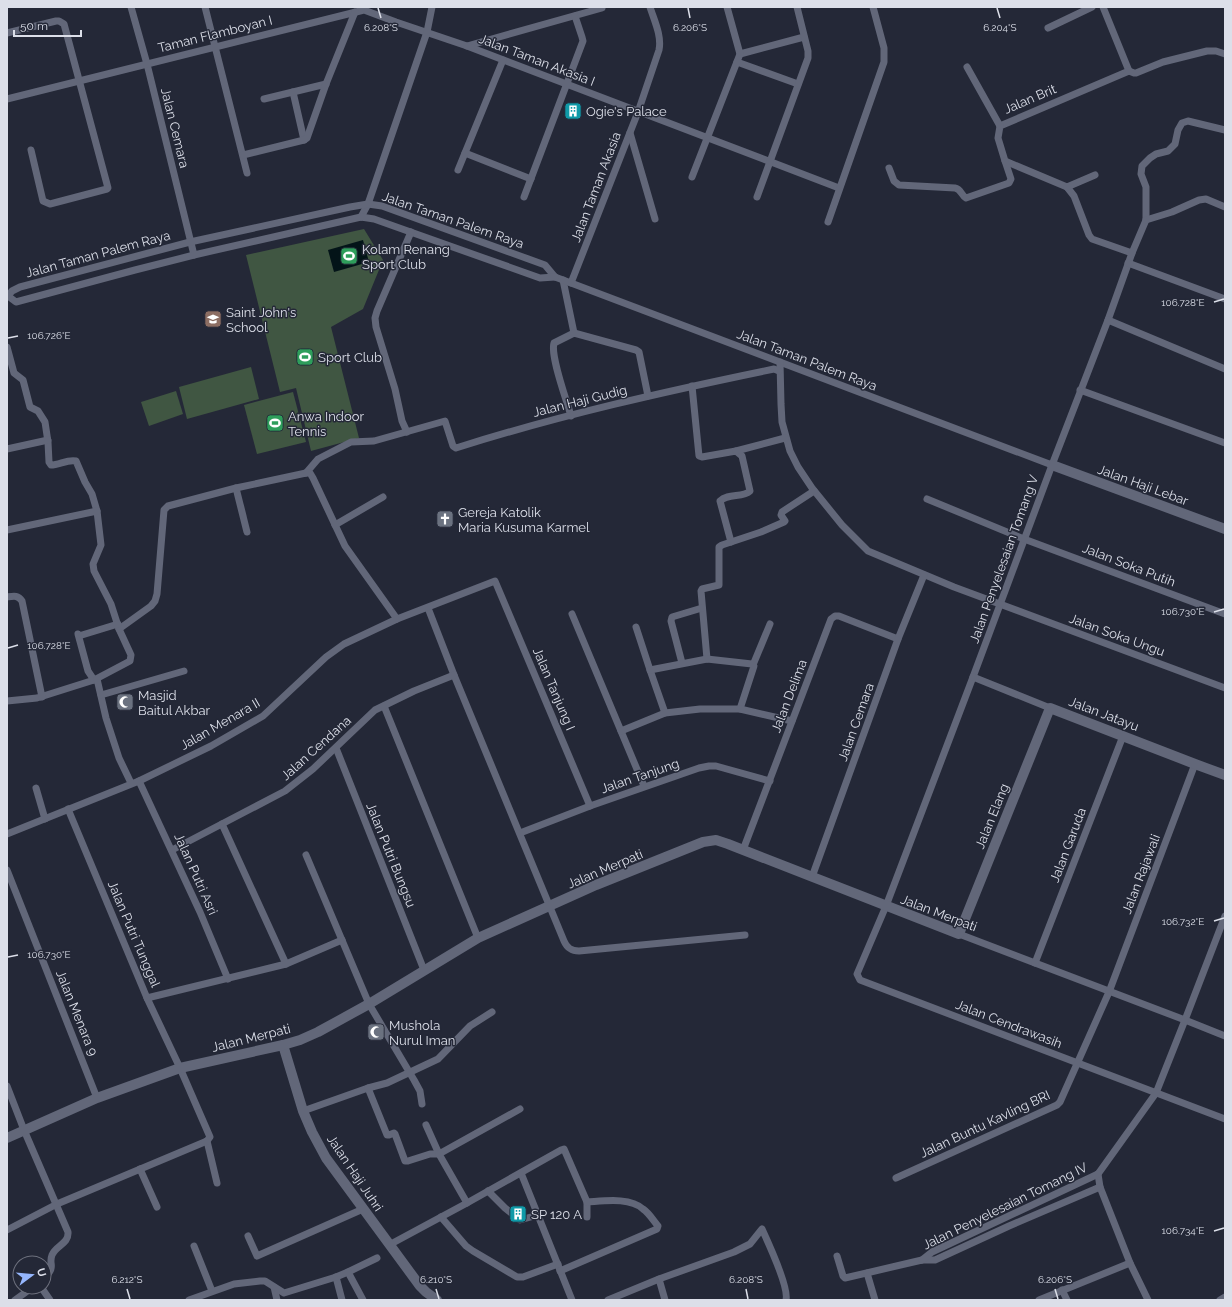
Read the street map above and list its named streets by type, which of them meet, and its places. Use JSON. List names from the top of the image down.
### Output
{
  "streets": {
    "street": [
      "Taman Flamboyan I",
      "Jalan Taman Akasia I",
      "Jalan Brit",
      "Jalan Cemara",
      "Jalan Taman Akasia",
      "Jalan Taman Palem Raya",
      "Jalan Haji Gudig",
      "Jalan Haji Lebar",
      "Jalan Penyelesaian Tomang V",
      "Jalan Soka Putih",
      "Jalan Soka Ungu",
      "Jalan Tanjung I",
      "Jalan Delima",
      "Jalan Jatayu",
      "Jalan Menara II",
      "Jalan Cendana",
      "Jalan Tanjung",
      "Jalan Elang",
      "Jalan Garuda",
      "Jalan Putri Bungsu",
      "Jalan Merpati",
      "Jalan Putri Asri",
      "Jalan Rajawali",
      "Jalan Putri Tunggal",
      "Jalan Menara 9",
      "Jalan Cendrawasih",
      "Jalan Buntu Kavling BRI",
      "Jalan Haji Juhri",
      "Jalan Penyelesaian Tomang IV"
    ]
  },
  "crossings": [
    ["Taman Flamboyan I", "Jalan Taman Akasia I"],
    ["Taman Flamboyan I", "Jalan Cemara"],
    ["Jalan Taman Akasia I", "Jalan Taman Akasia"],
    ["Jalan Cemara", "Jalan Taman Palem Raya"],
    ["Jalan Cemara", "Jalan Soka Ungu"],
    ["Jalan Cemara", "Jalan Delima"],
    ["Jalan Cemara", "Jalan Merpati"],
    ["Jalan Taman Akasia", "Jalan Taman Palem Raya"],
    ["Jalan Taman Palem Raya", "Jalan Haji Lebar"],
    ["Jalan Taman Palem Raya", "Jalan Penyelesaian Tomang V"],
    ["Jalan Haji Lebar", "Jalan Penyelesaian Tomang V"],
    ["Jalan Penyelesaian Tomang V", "Jalan Soka Putih"],
    ["Jalan Penyelesaian Tomang V", "Jalan Soka Ungu"],
    ["Jalan Penyelesaian Tomang V", "Jalan Jatayu"],
    ["Jalan Penyelesaian Tomang V", "Jalan Merpati"],
    ["Jalan Penyelesaian Tomang V", "Jalan Cendrawasih"],
    ["Jalan Tanjung I", "Jalan Menara II"],
    ["Jalan Tanjung I", "Jalan Tanjung"],
    ["Jalan Delima", "Jalan Tanjung"],
    ["Jalan Delima", "Jalan Merpati"],
    ["Jalan Jatayu", "Jalan Elang"],
    ["Jalan Jatayu", "Jalan Garuda"],
    ["Jalan Jatayu", "Jalan Rajawali"],
    ["Jalan Menara II", "Jalan Putri Asri"],
    ["Jalan Menara II", "Jalan Putri Tunggal"],
    ["Jalan Cendana", "Jalan Putri Bungsu"],
    ["Jalan Cendana", "Jalan Putri Asri"],
    ["Jalan Elang", "Jalan Merpati"],
    ["Jalan Garuda", "Jalan Merpati"],
    ["Jalan Putri Bungsu", "Jalan Merpati"],
    ["Jalan Merpati", "Jalan Rajawali"],
    ["Jalan Merpati", "Jalan Putri Tunggal"],
    ["Jalan Merpati", "Jalan Menara 9"],
    ["Jalan Merpati", "Jalan Cendrawasih"],
    ["Jalan Merpati", "Jalan Buntu Kavling BRI"],
    ["Jalan Merpati", "Jalan Haji Juhri"],
    ["Jalan Merpati", "Jalan Penyelesaian Tomang IV"],
    ["Jalan Rajawali", "Jalan Buntu Kavling BRI"],
    ["Jalan Cendrawasih", "Jalan Buntu Kavling BRI"],
    ["Jalan Cendrawasih", "Jalan Penyelesaian Tomang IV"]
  ],
  "places": {
    "building": ["Ogie's Palace", "SP 120 A"],
    "sports": ["Kolam Renang Sport Club", "Sport Club", "Anwa Indoor Tennis"],
    "school or university": ["Saint John's School"],
    "church": ["Gereja Katolik Maria Kusuma Karmel"],
    "mosque": ["Masjid Baitul Akbar", "Mushola Nurul Iman"]
  },
  "scale_bar": "50 m",
  "north": "right",
  "coordinates": [
    "6.208°S",
    "6.206°S",
    "6.204°S",
    "106.728°E",
    "106.726°E",
    "106.730°E",
    "106.732°E",
    "106.734°E",
    "6.212°S",
    "6.210°S"
  ]
}
